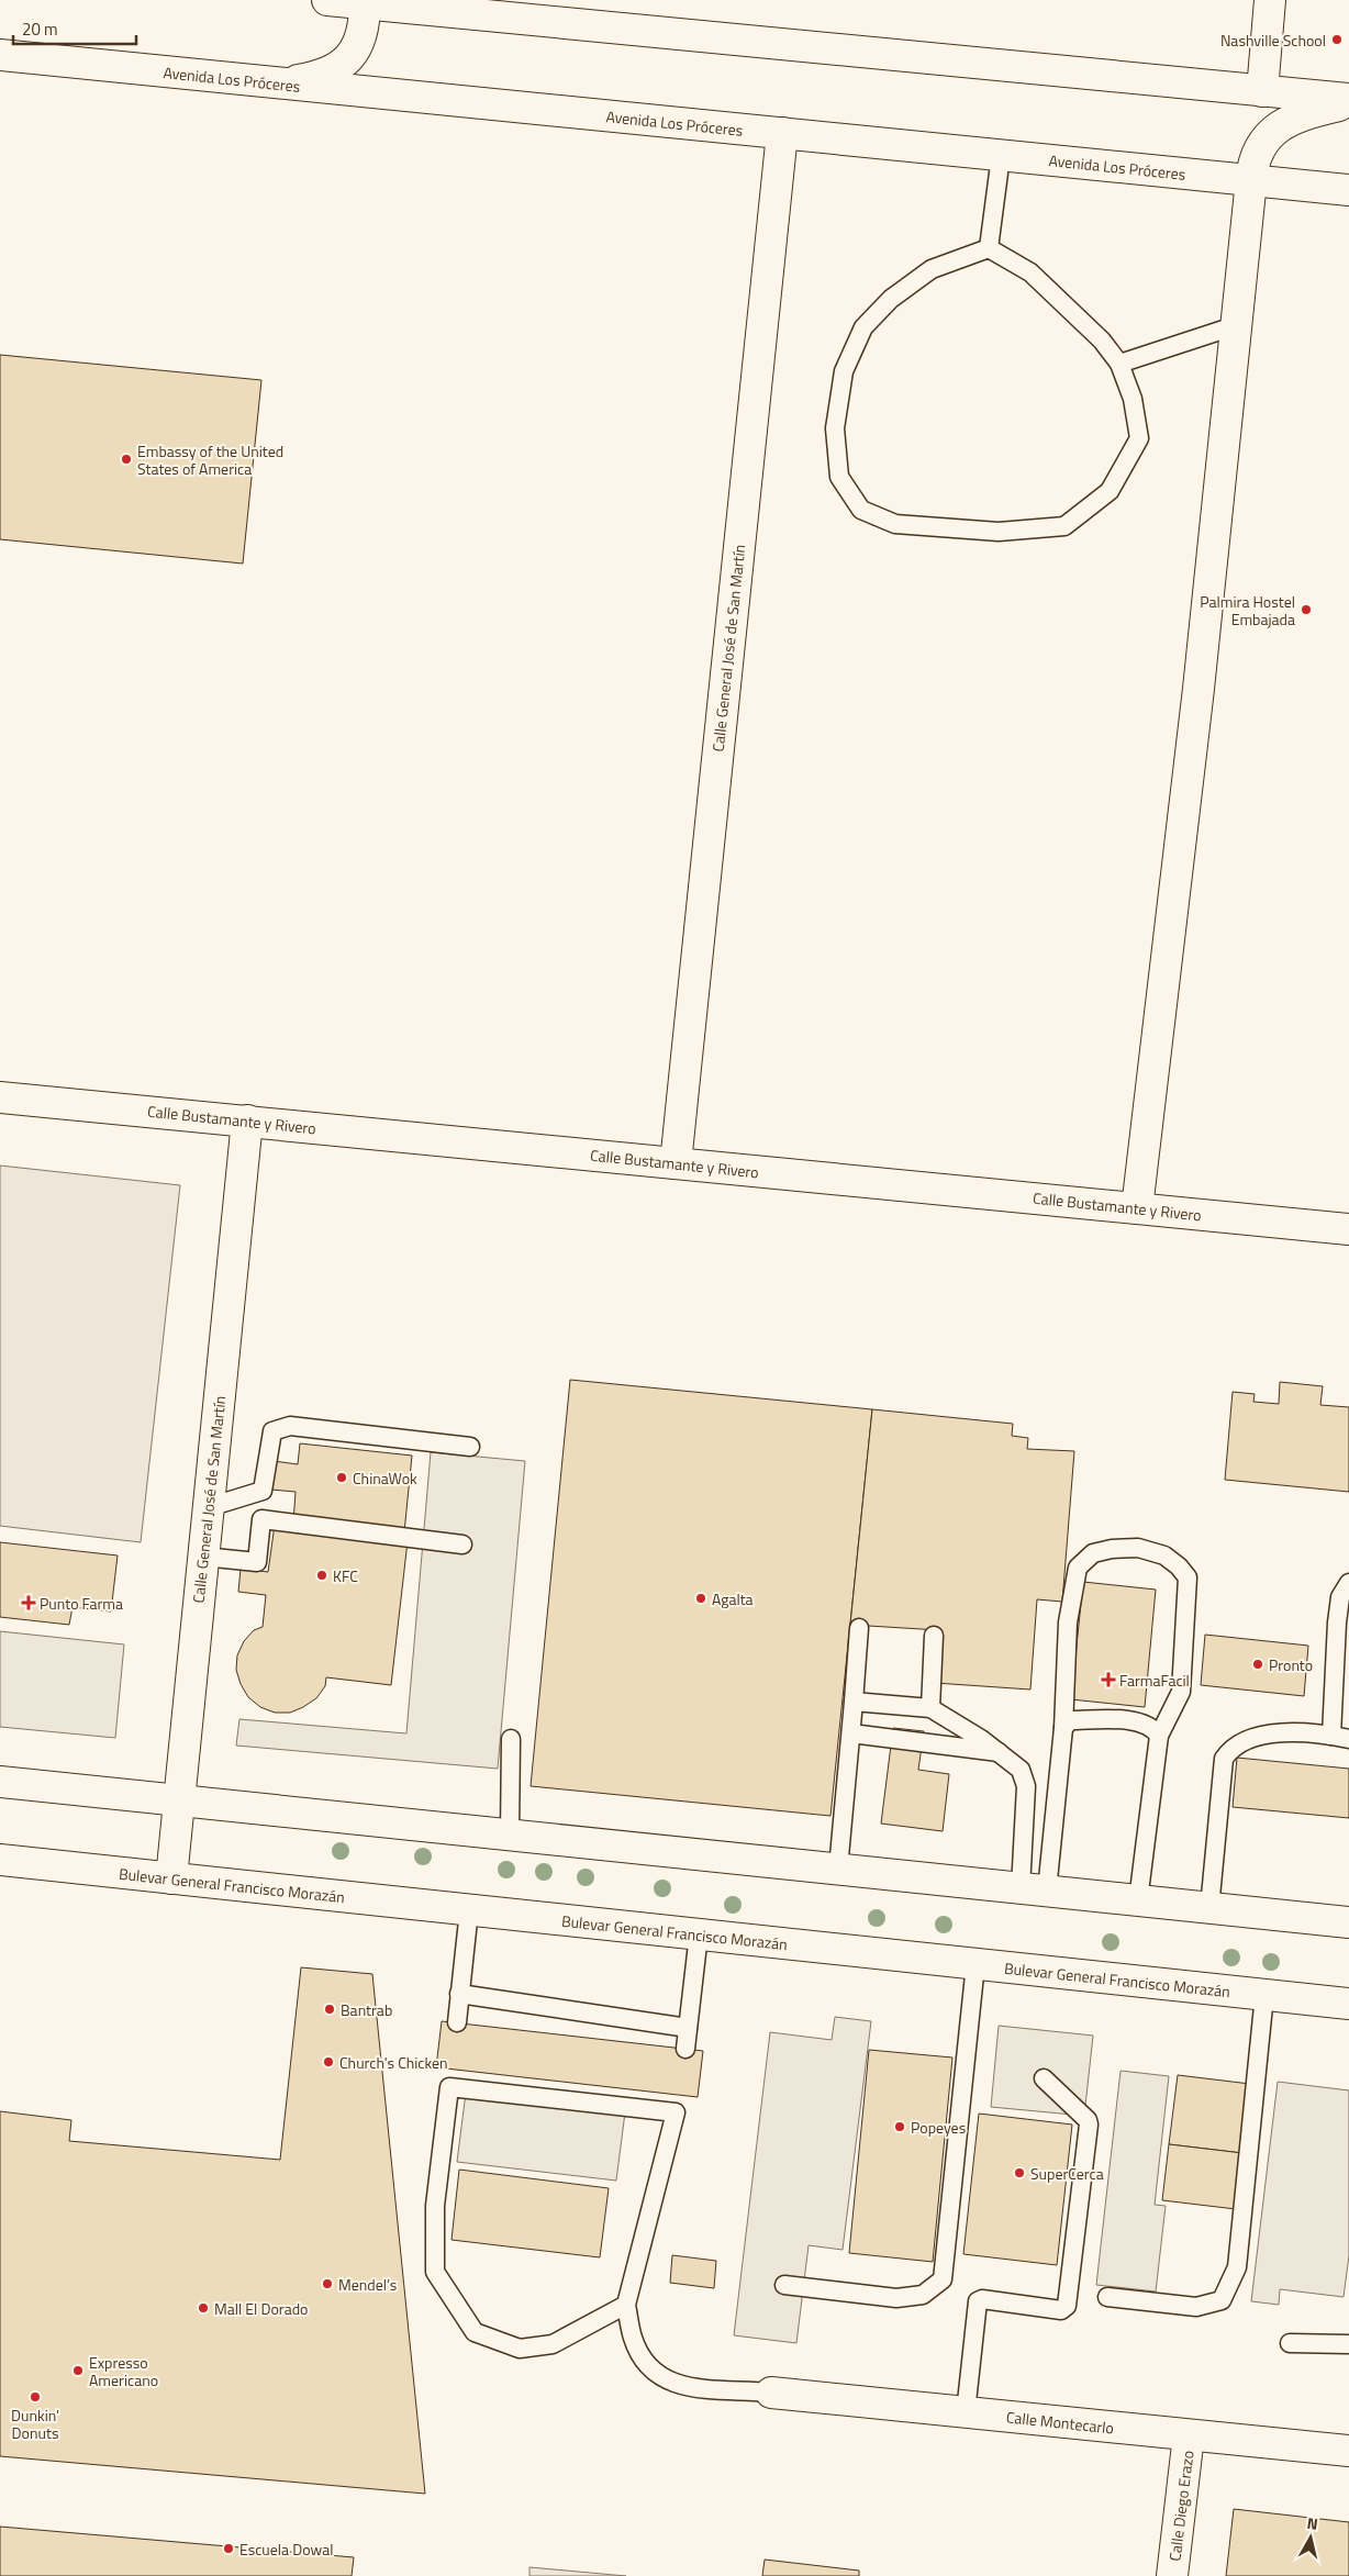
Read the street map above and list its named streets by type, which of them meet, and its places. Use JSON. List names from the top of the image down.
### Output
{
  "streets": {
    "main road": [
      "Avenida Los Próceres",
      "Calle General José de San Martín",
      "Calle Bustamante y Rivero",
      "Bulevar General Francisco Morazán",
      "Calle Montecarlo",
      "Calle Diego Erazo"
    ]
  },
  "crossings": [
    ["Avenida Los Próceres", "Calle General José de San Martín"],
    ["Calle General José de San Martín", "Calle Bustamante y Rivero"],
    ["Calle General José de San Martín", "Bulevar General Francisco Morazán"],
    ["Calle Montecarlo", "Calle Diego Erazo"]
  ],
  "places": {
    "other": [
      "Nashville School",
      "Embassy of the United States of America",
      "Palmira Hostel Embajada",
      "ChinaWok",
      "KFC",
      "Agalta",
      "Pronto",
      "Bantrab",
      "Church's Chicken",
      "Popeyes",
      "SuperCerca",
      "Mendel’s",
      "Mall El Dorado",
      "Expresso Americano",
      "Dunkin' Donuts",
      "Escuela Dowal"
    ],
    "health": ["Punto Farma", "FarmaFacil"]
  },
  "scale_bar": "20 m",
  "north": "top"
}
